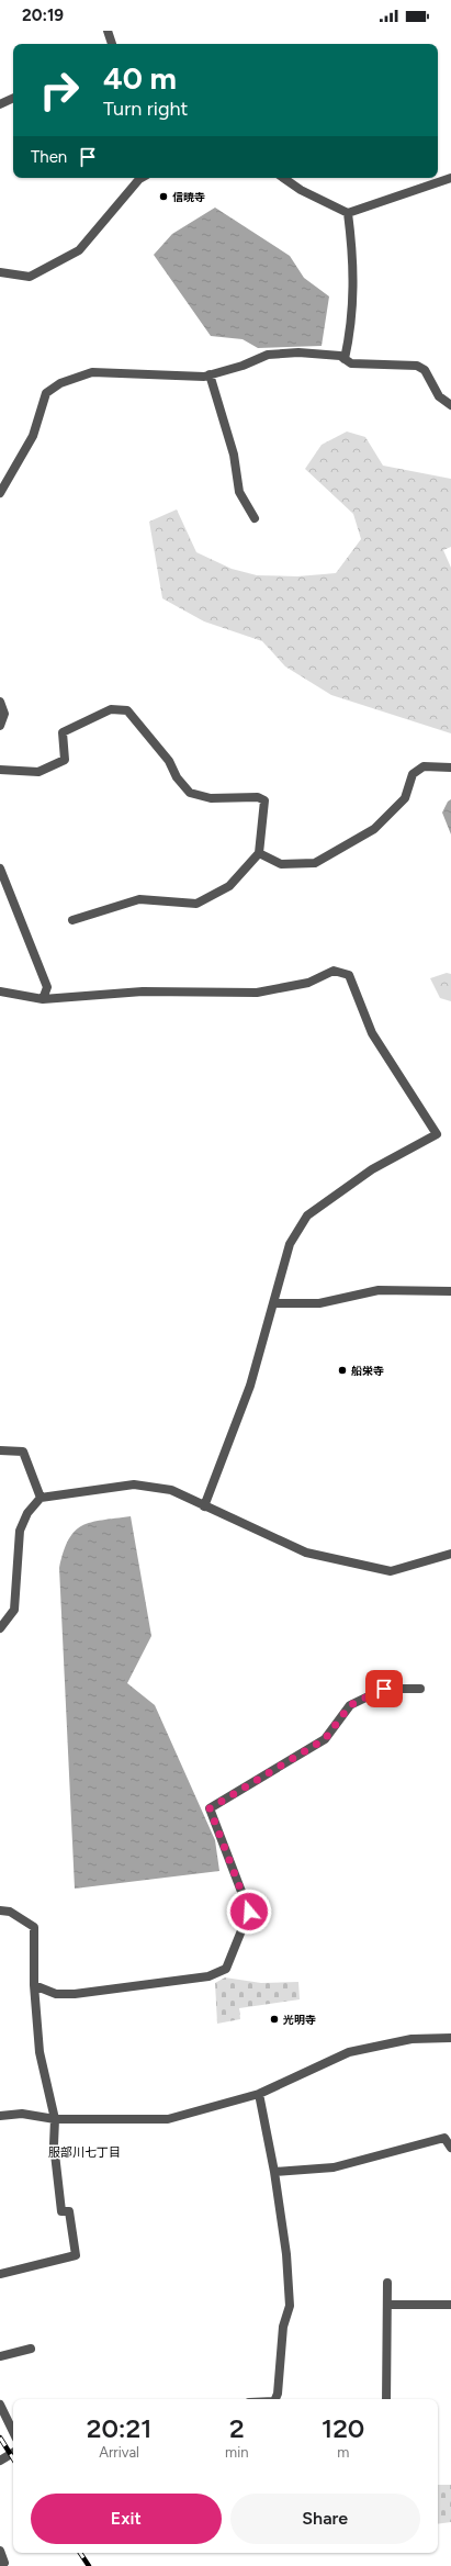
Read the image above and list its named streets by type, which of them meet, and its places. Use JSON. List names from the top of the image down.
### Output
{
  "districts": ["服部川七丁目"],
  "places": ["信暁寺", "船栄寺", "光明寺"],
  "page": {
    "status": "20:19",
    "turn": ["40 m", "Turn right"],
    "then": "Then",
    "eta": [
      "20:21",
      "Arrival",
      "2",
      "min",
      "120",
      "m"
    ],
    "buttons": ["Exit", "Share"]
  }
}
